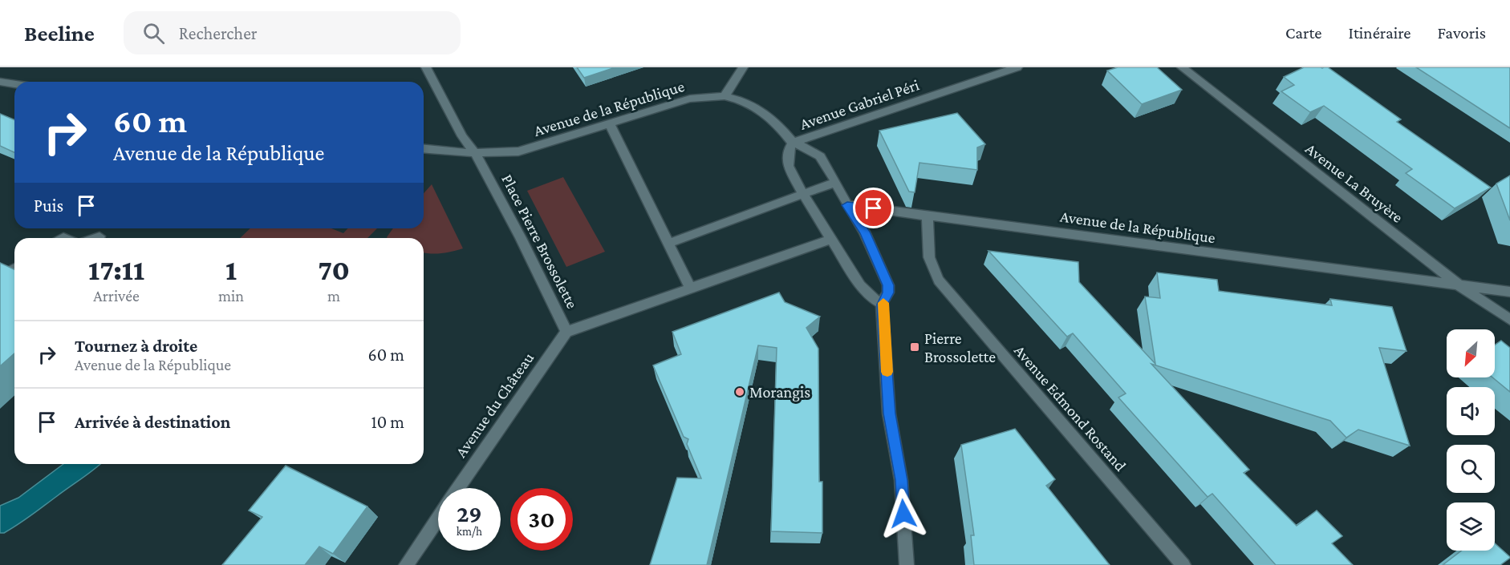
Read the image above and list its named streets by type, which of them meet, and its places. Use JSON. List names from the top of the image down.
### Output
{
  "streets": {
    "street": [
      "Avenue Gabriel Péri",
      "Avenue de la République",
      "Avenue La Bruyère",
      "Place Pierre Brossolette",
      "Avenue du Château",
      "Avenue Edmond Rostand"
    ]
  },
  "crossings": [
    ["Avenue Gabriel Péri", "Avenue de la République"],
    ["Avenue de la République", "Avenue La Bruyère"],
    ["Avenue de la République", "Place Pierre Brossolette"],
    ["Avenue de la République", "Avenue Edmond Rostand"],
    ["Place Pierre Brossolette", "Avenue du Château"]
  ],
  "places": {
    "transit": ["Pierre Brossolette"],
    "other": ["Morangis"]
  },
  "north": "bottom left",
  "page": {
    "header": "Beeline",
    "search": "Rechercher",
    "nav": ["Carte", "Itinéraire", "Favoris"],
    "turn": ["60 m", "Avenue de la République"],
    "then": "Puis",
    "eta": [
      "17:11",
      "Arrivée",
      "1",
      "min",
      "70",
      "m"
    ],
    "list": [
      {
        "name": "Tournez à droite",
        "note": "Avenue de la République",
        "value": "60 m"
      },
      {
        "name": "Arrivée à destination",
        "value": "10 m"
      }
    ],
    "speed": "29 km/h",
    "limit": "30"
  }
}
